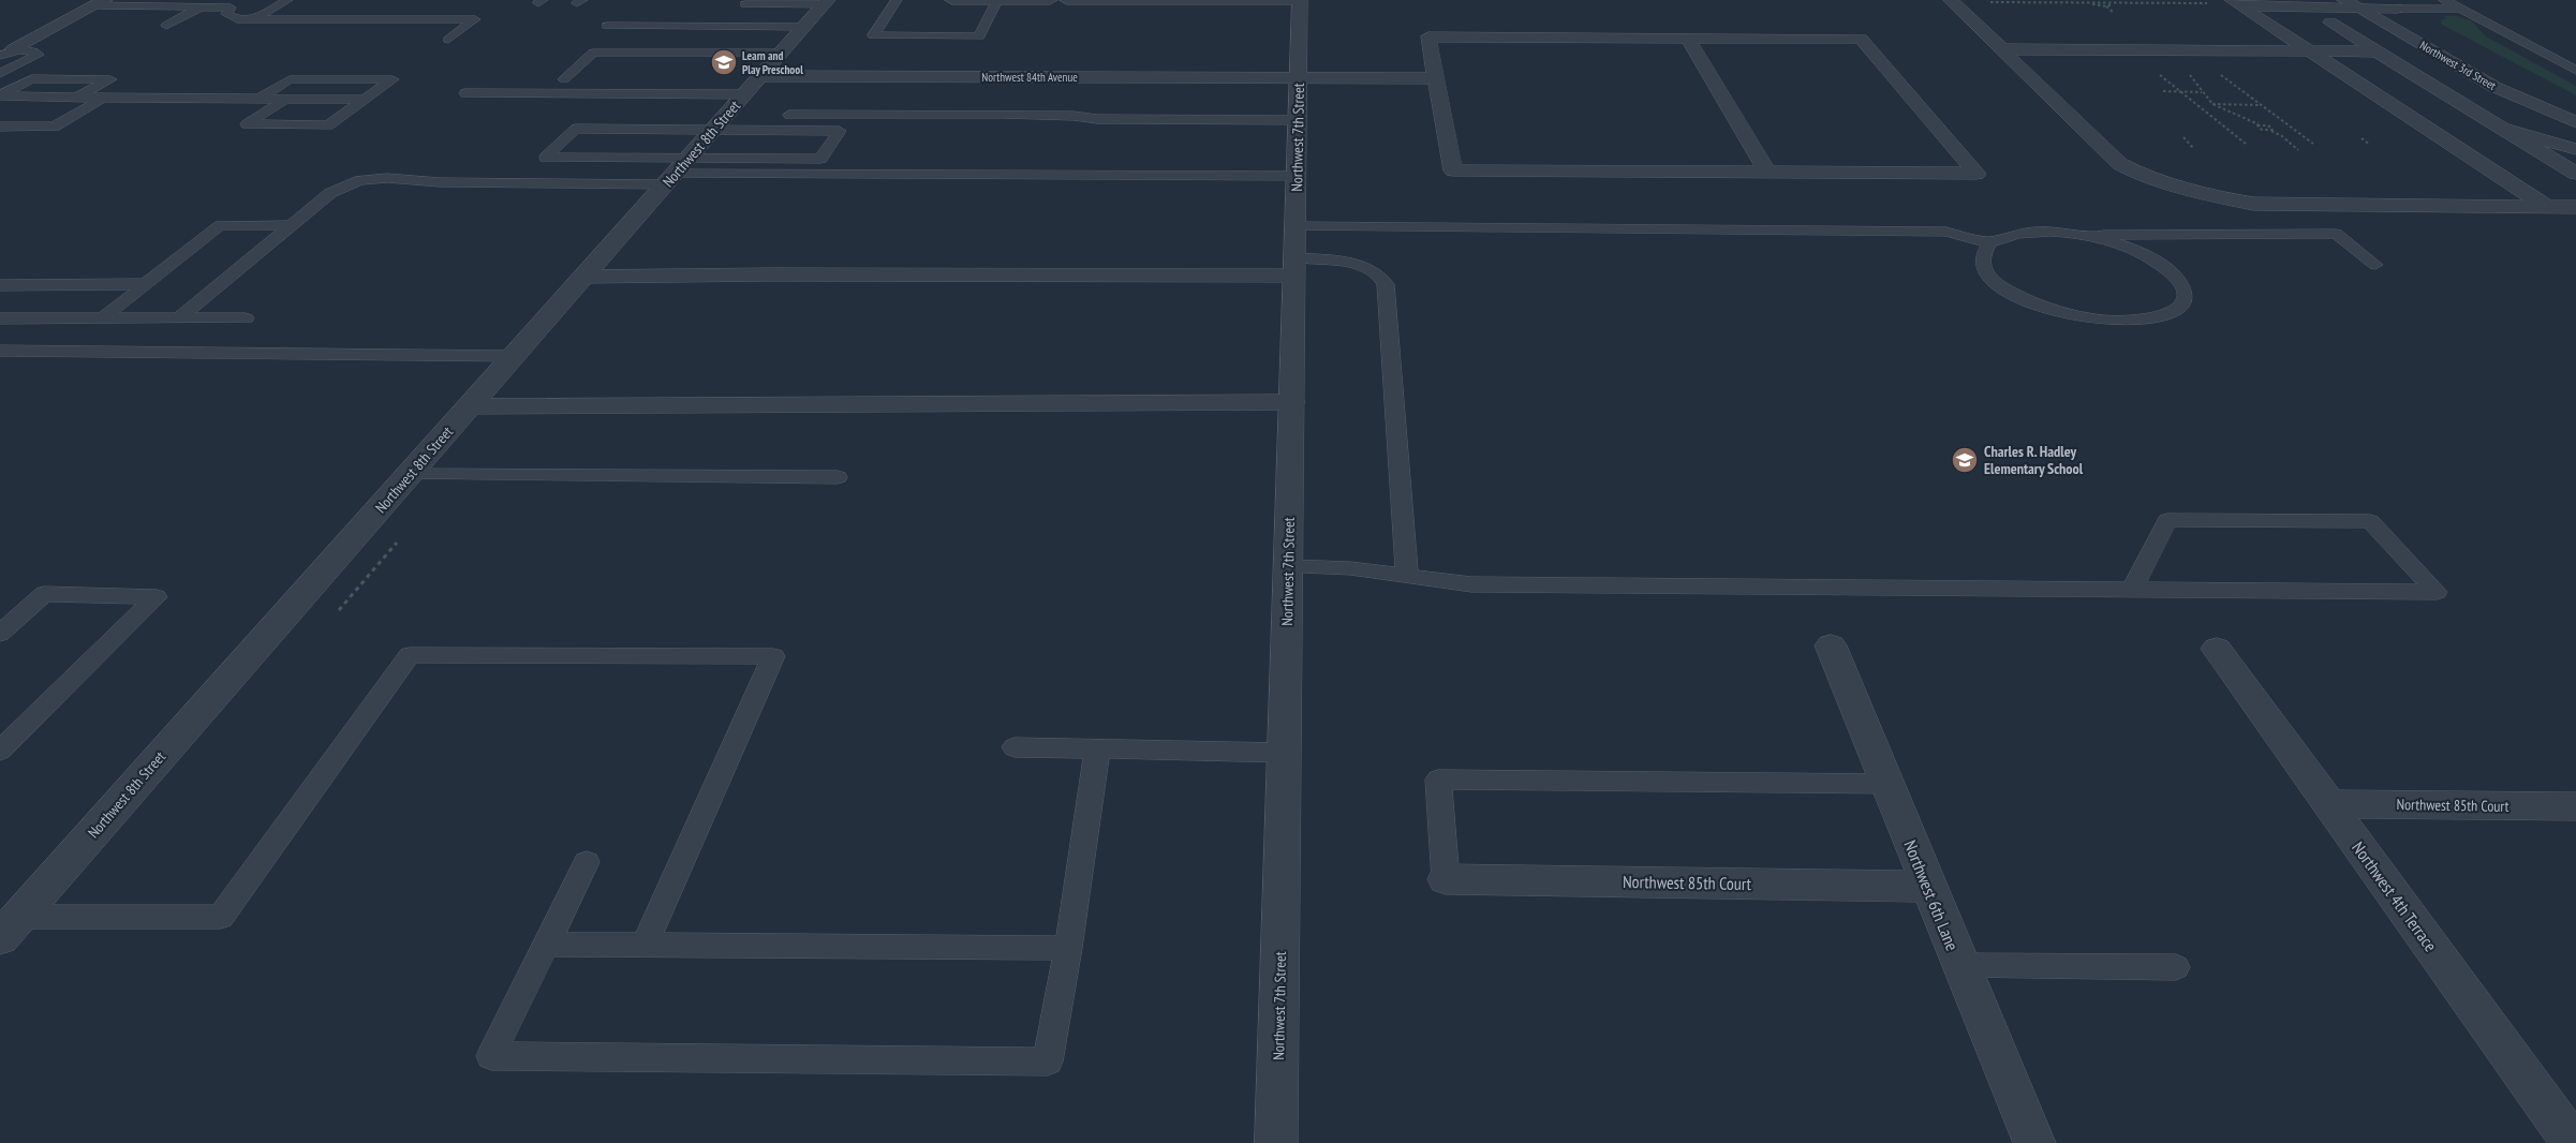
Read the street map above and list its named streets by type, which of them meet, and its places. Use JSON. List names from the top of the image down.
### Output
{
  "streets": {
    "street": [
      "Northwest 3rd Street",
      "Northwest 84th Avenue",
      "Northwest 7th Street",
      "Northwest 8th Street",
      "Northwest 85th Court",
      "Northwest 6th Lane",
      "Northwest 4th Terrace"
    ]
  },
  "crossings": [
    ["Northwest 84th Avenue", "Northwest 7th Street"],
    ["Northwest 84th Avenue", "Northwest 8th Street"],
    ["Northwest 85th Court", "Northwest 6th Lane"],
    ["Northwest 85th Court", "Northwest 4th Terrace"]
  ],
  "places": {
    "school or university": ["Learn and Play Preschool", "Charles R. Hadley Elementary School"]
  }
}
